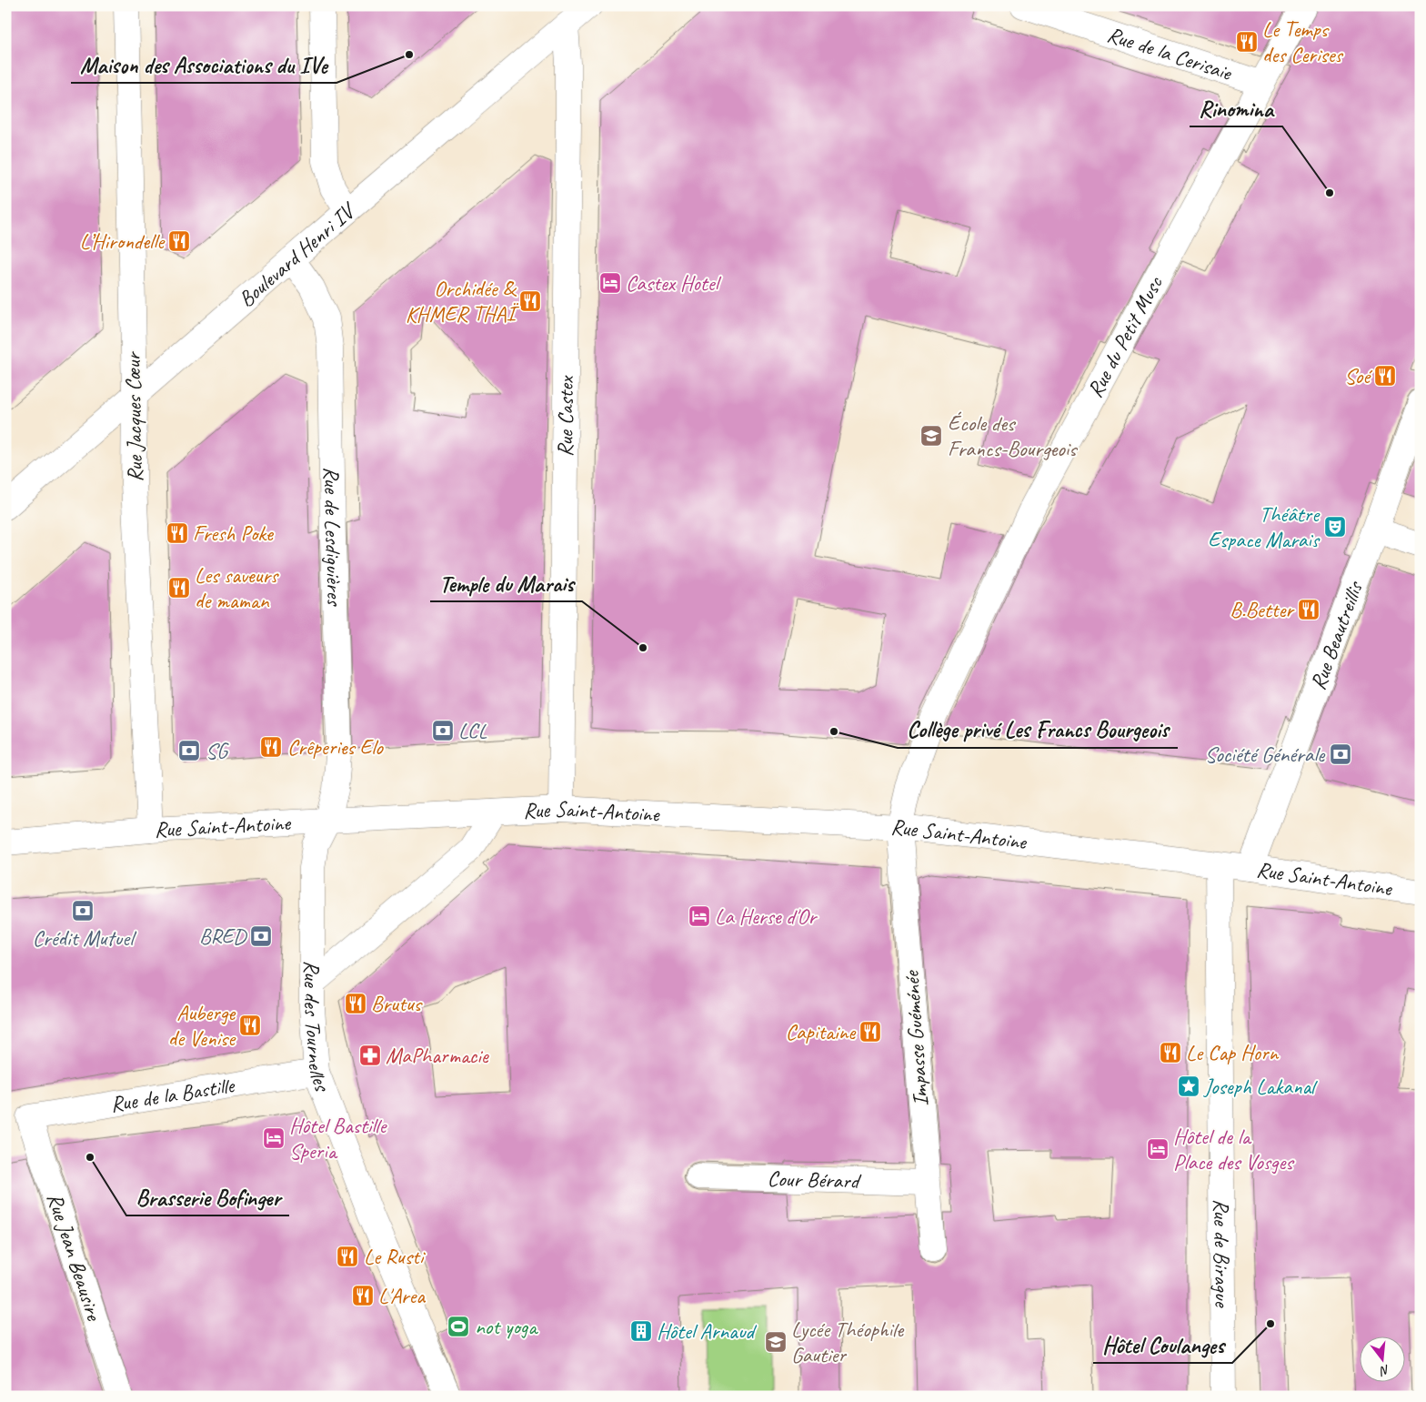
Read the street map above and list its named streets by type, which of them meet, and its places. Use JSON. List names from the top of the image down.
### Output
{
  "streets": {
    "street": [
      "Rue de la Cerisaie",
      "Boulevard Henri IV",
      "Rue du Petit Musc",
      "Rue Castex",
      "Rue Jacques Cœur",
      "Rue de Lesdiguières",
      "Rue Beautreillis",
      "Rue Saint-Antoine",
      "Rue des Tournelles",
      "Impasse Guéménée",
      "Rue de la Bastille",
      "Cour Bérard",
      "Rue de Birague",
      "Rue Jean Beausire"
    ]
  },
  "crossings": [
    ["Rue de la Cerisaie", "Rue du Petit Musc"],
    ["Boulevard Henri IV", "Rue Castex"],
    ["Boulevard Henri IV", "Rue Jacques Cœur"],
    ["Boulevard Henri IV", "Rue de Lesdiguières"],
    ["Rue du Petit Musc", "Rue Saint-Antoine"],
    ["Rue du Petit Musc", "Impasse Guéménée"],
    ["Rue Castex", "Rue Saint-Antoine"],
    ["Rue Jacques Cœur", "Rue Saint-Antoine"],
    ["Rue de Lesdiguières", "Rue Saint-Antoine"],
    ["Rue de Lesdiguières", "Rue des Tournelles"],
    ["Rue Beautreillis", "Rue Saint-Antoine"],
    ["Rue Saint-Antoine", "Rue des Tournelles"],
    ["Rue Saint-Antoine", "Impasse Guéménée"],
    ["Rue Saint-Antoine", "Rue de Birague"],
    ["Rue des Tournelles", "Rue de la Bastille"],
    ["Impasse Guéménée", "Cour Bérard"],
    ["Rue de la Bastille", "Rue Jean Beausire"]
  ],
  "places": {
    "restaurant": [
      "Le Temps des Cerises",
      "L’Hirondelle",
      "Orchidée & KHMER THAÏ",
      "Soé",
      "Fresh Poke",
      "Les saveurs de maman",
      "B.Better",
      "Crêperies Elo",
      "Brutus",
      "Auberge de Venise",
      "Capitaine",
      "Le Cap Horn",
      "Le Rusti",
      "L'Area"
    ],
    "other": [
      "Maison des Associations du IVe",
      "Rinomina",
      "Temple du Marais",
      "Collège privé Les Francs Bourgeois",
      "Brasserie Bofinger",
      "Hôtel Coulanges"
    ],
    "hotel": [
      "Castex Hotel",
      "La Herse d'Or",
      "Hôtel Bastille Speria",
      "Hôtel de la Place des Vosges"
    ],
    "school or university": ["École des Francs-Bourgeois", "Lycée Théophile Gautier"],
    "theatre": ["Théâtre Espace Marais"],
    "bank": [
      "LCL",
      "SG",
      "Société Générale",
      "Crédit Mutuel",
      "BRED"
    ],
    "pharmacy": ["MaPharmacie"],
    "place": ["Joseph Lakanal"],
    "sports": ["not yoga"],
    "building": ["Hôtel Arnaud"]
  },
  "north": "bottom"
}
